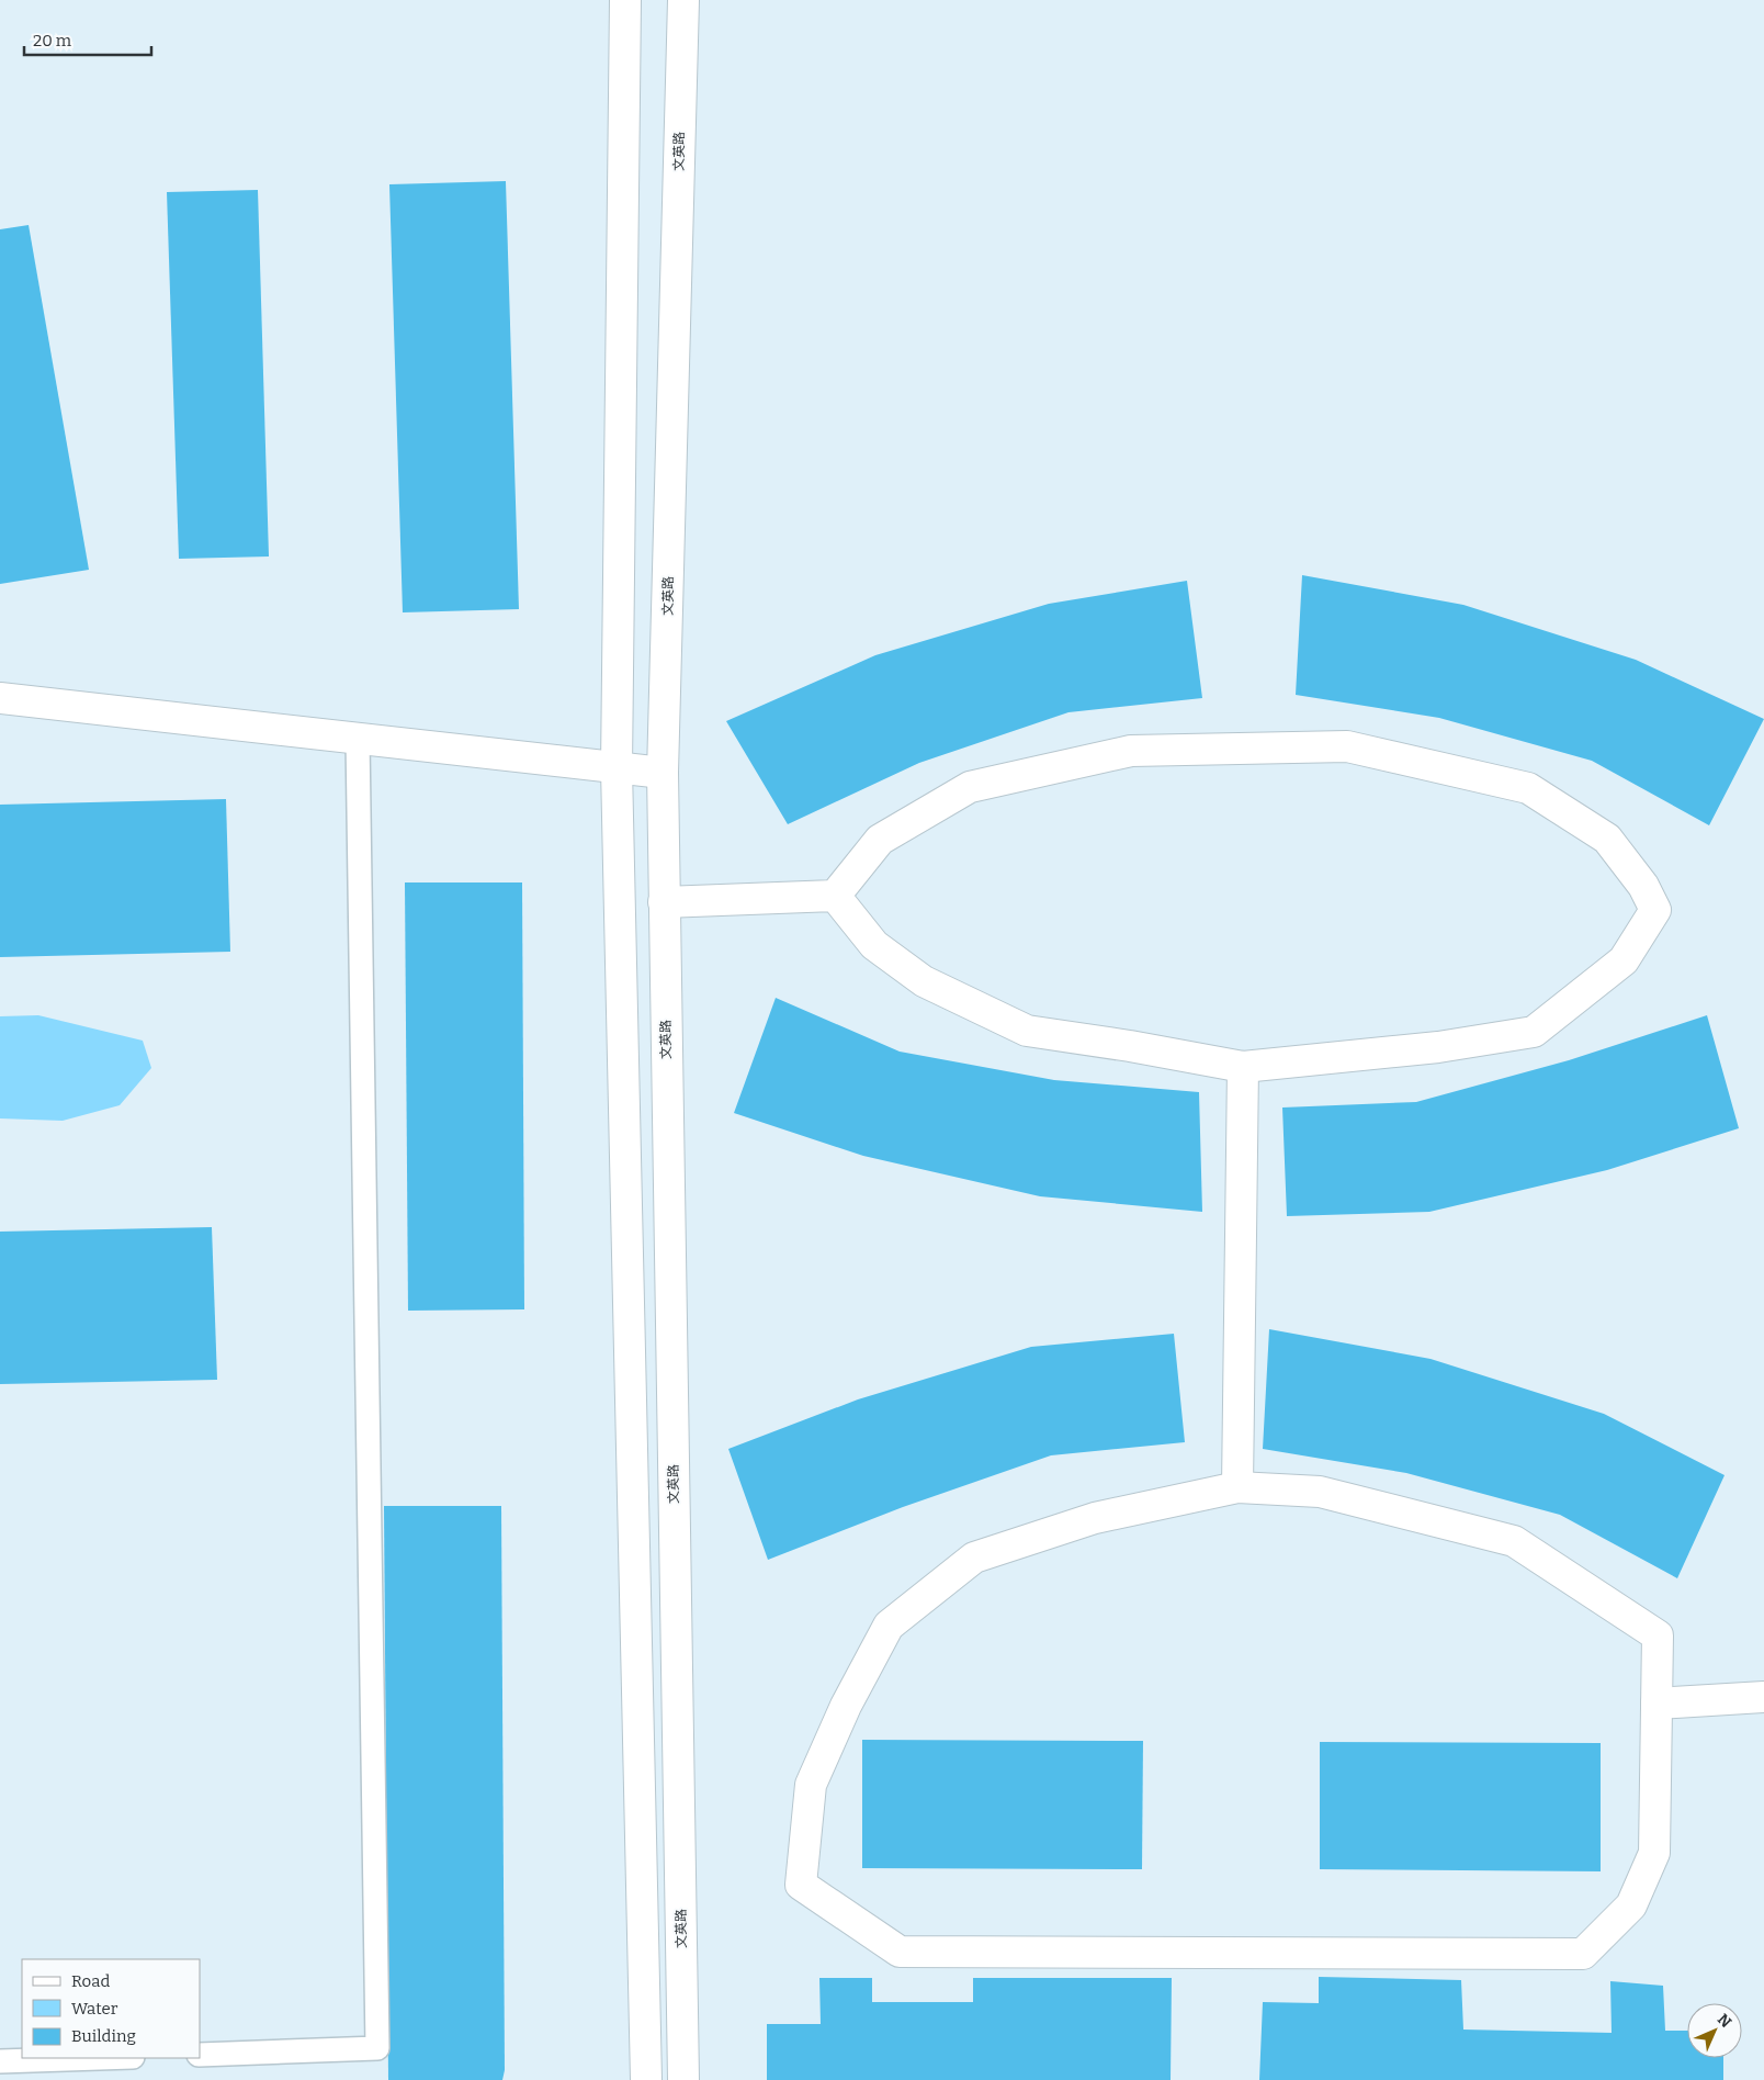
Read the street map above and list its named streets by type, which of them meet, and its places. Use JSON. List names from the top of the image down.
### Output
{
  "streets": {
    "street": ["文英路"]
  },
  "legend": ["Road", "Water", "Building"],
  "scale_bar": "20 m",
  "north": "top right"
}
